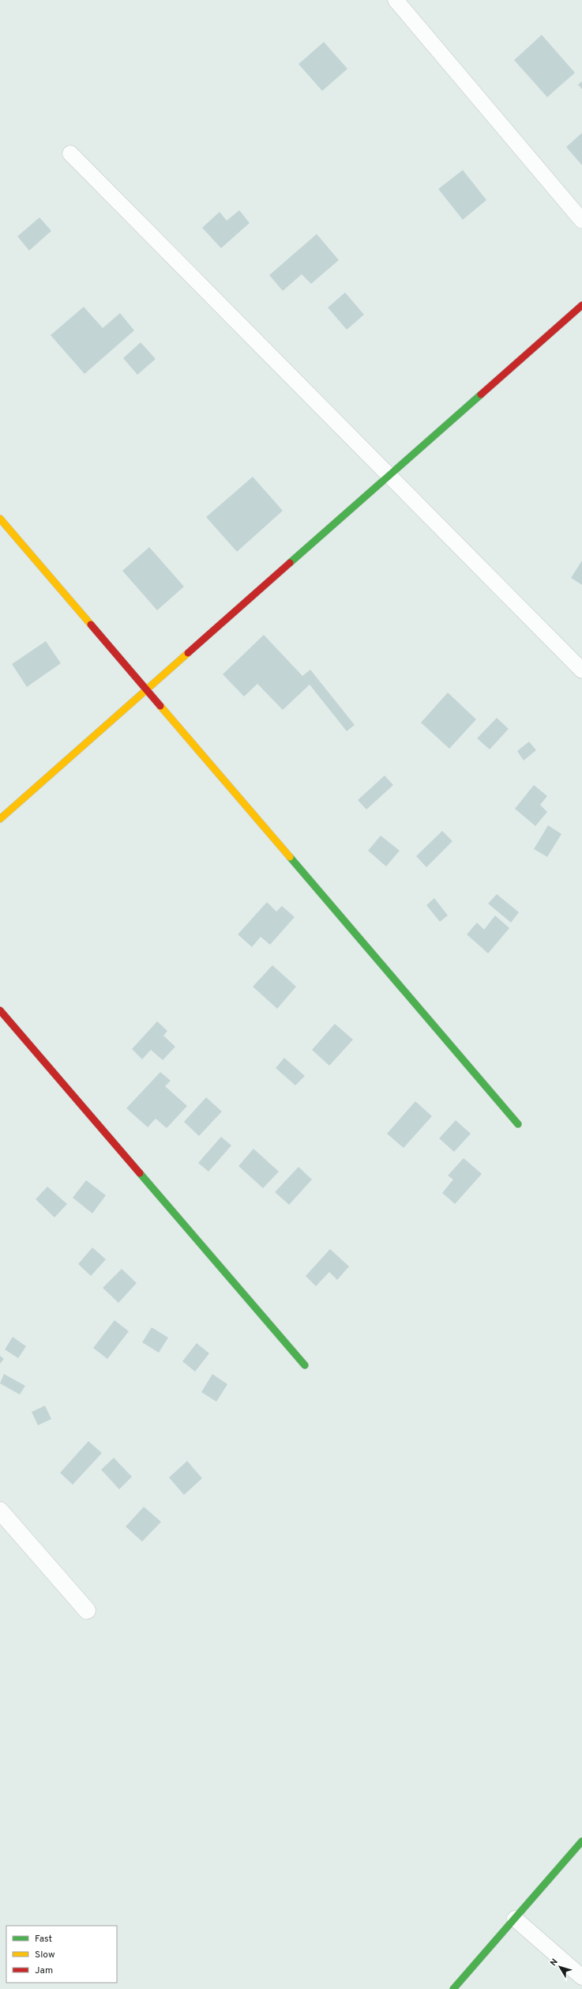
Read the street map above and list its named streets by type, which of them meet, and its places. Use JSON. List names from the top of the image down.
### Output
{
  "legend": ["Fast", "Slow", "Jam"],
  "north": "top left"
}
